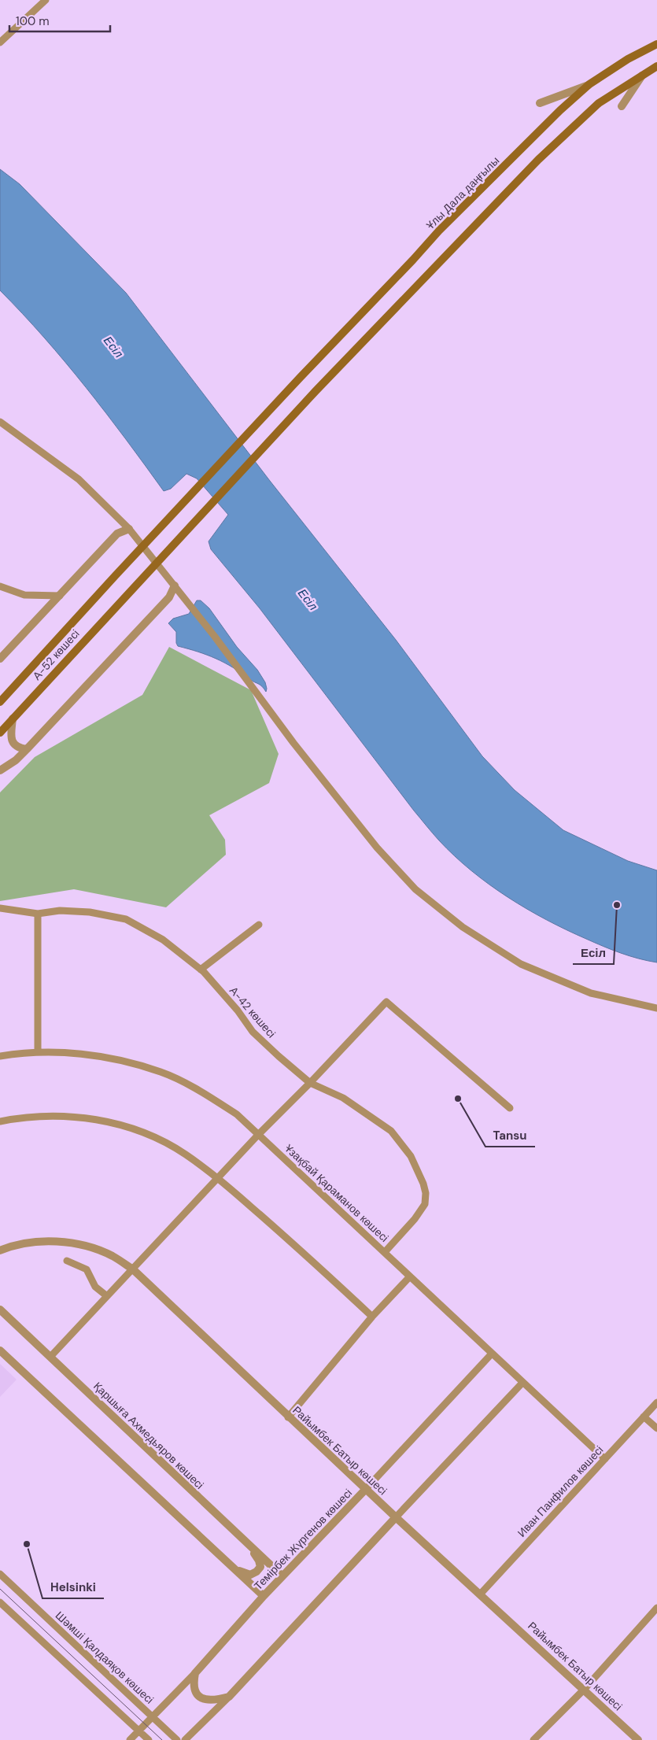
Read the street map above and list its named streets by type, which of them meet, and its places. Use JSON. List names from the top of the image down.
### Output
{
  "streets": {
    "main road": ["Ұлы Дала даңғылы", "А-52 көшесі"],
    "street": [
      "А-42 көшесі",
      "Ұзақбай Қараманов көшесі",
      "Қаршыға Ахмедьяров көшесі",
      "Райымбек Батыр көшесі",
      "Иван Панфилов көшесі",
      "Темірбек Жүргенов көшесі",
      "Шәмші Қалдаяқов көшесі"
    ]
  },
  "crossings": [
    ["Ұлы Дала даңғылы", "А-52 көшесі"],
    ["А-42 көшесі", "Ұзақбай Қараманов көшесі"],
    ["Ұзақбай Қараманов көшесі", "Иван Панфилов көшесі"],
    ["Ұзақбай Қараманов көшесі", "Темірбек Жүргенов көшесі"],
    ["Қаршыға Ахмедьяров көшесі", "Темірбек Жүргенов көшесі"],
    ["Райымбек Батыр көшесі", "Иван Панфилов көшесі"],
    ["Райымбек Батыр көшесі", "Темірбек Жүргенов көшесі"],
    ["Темірбек Жүргенов көшесі", "Шәмші Қалдаяқов көшесі"]
  ],
  "water": ["Есіл"],
  "places": ["Есіл", "Tansu", "Helsinki"],
  "scale_bar": "100 m"
}
